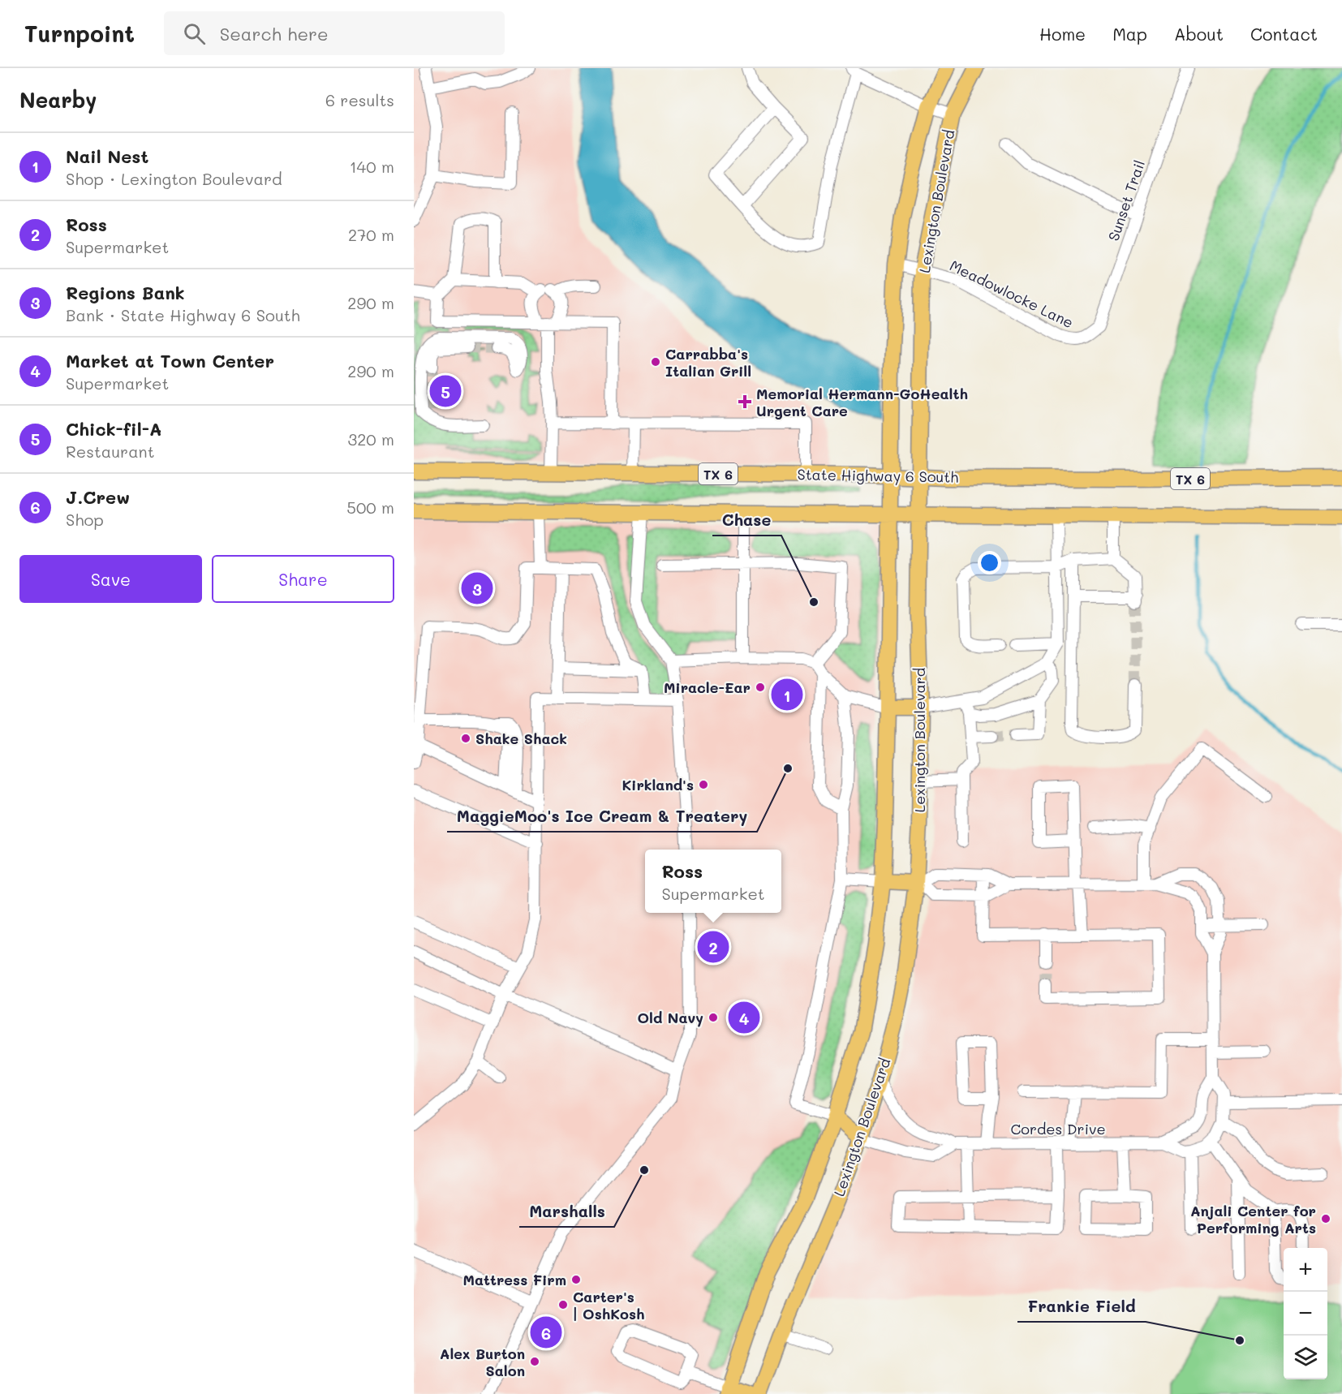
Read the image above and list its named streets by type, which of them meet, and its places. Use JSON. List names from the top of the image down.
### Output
{
  "streets": {
    "main road": ["Lexington Boulevard", "TX 6", "State Highway 6 South"],
    "street": ["Sunset Trail", "Meadowlocke Lane", "Cordes Drive"]
  },
  "crossings": [
    ["Sunset Trail", "Meadowlocke Lane"],
    ["Lexington Boulevard", "Meadowlocke Lane"],
    ["Lexington Boulevard", "State Highway 6 South"],
    ["Lexington Boulevard", "Cordes Drive"]
  ],
  "places": {
    "other": [
      "Carrabba's Italian Grill",
      "Chase",
      "Miracle-Ear",
      "Shake Shack",
      "MaggieMoo's Ice Cream & Treatery",
      "Kirkland's",
      "Old Navy",
      "Marshalls",
      "Anjali Center for Performing Arts",
      "Mattress Firm",
      "Carter's | OshKosh",
      "Frankie Field",
      "Alex Burton Salon"
    ],
    "health": ["Memorial Hermann-GoHealth Urgent Care"]
  },
  "page": {
    "header": "Turnpoint",
    "search": "Search here",
    "nav": [
      "Home",
      "Map",
      "About",
      "Contact"
    ],
    "heading": ["Nearby", "6 results"],
    "list": [
      {
        "mark": "1",
        "name": "Nail Nest",
        "note": "Shop · Lexington Boulevard",
        "value": "140 m"
      },
      {
        "mark": "2",
        "name": "Ross",
        "note": "Supermarket",
        "value": "270 m"
      },
      {
        "mark": "3",
        "name": "Regions Bank",
        "note": "Bank · State Highway 6 South",
        "value": "290 m"
      },
      {
        "mark": "4",
        "name": "Market at Town Center",
        "note": "Supermarket",
        "value": "290 m"
      },
      {
        "mark": "5",
        "name": "Chick-fil-A",
        "note": "Restaurant",
        "value": "320 m"
      },
      {
        "mark": "6",
        "name": "J.Crew",
        "note": "Shop",
        "value": "500 m"
      }
    ],
    "pins": [
      "5",
      "3",
      "1",
      "2",
      "4",
      "6"
    ],
    "buttons": ["Save", "Share"],
    "popup": ["Ross", "Supermarket"],
    "map_buttons": ["+", "−"]
  }
}
